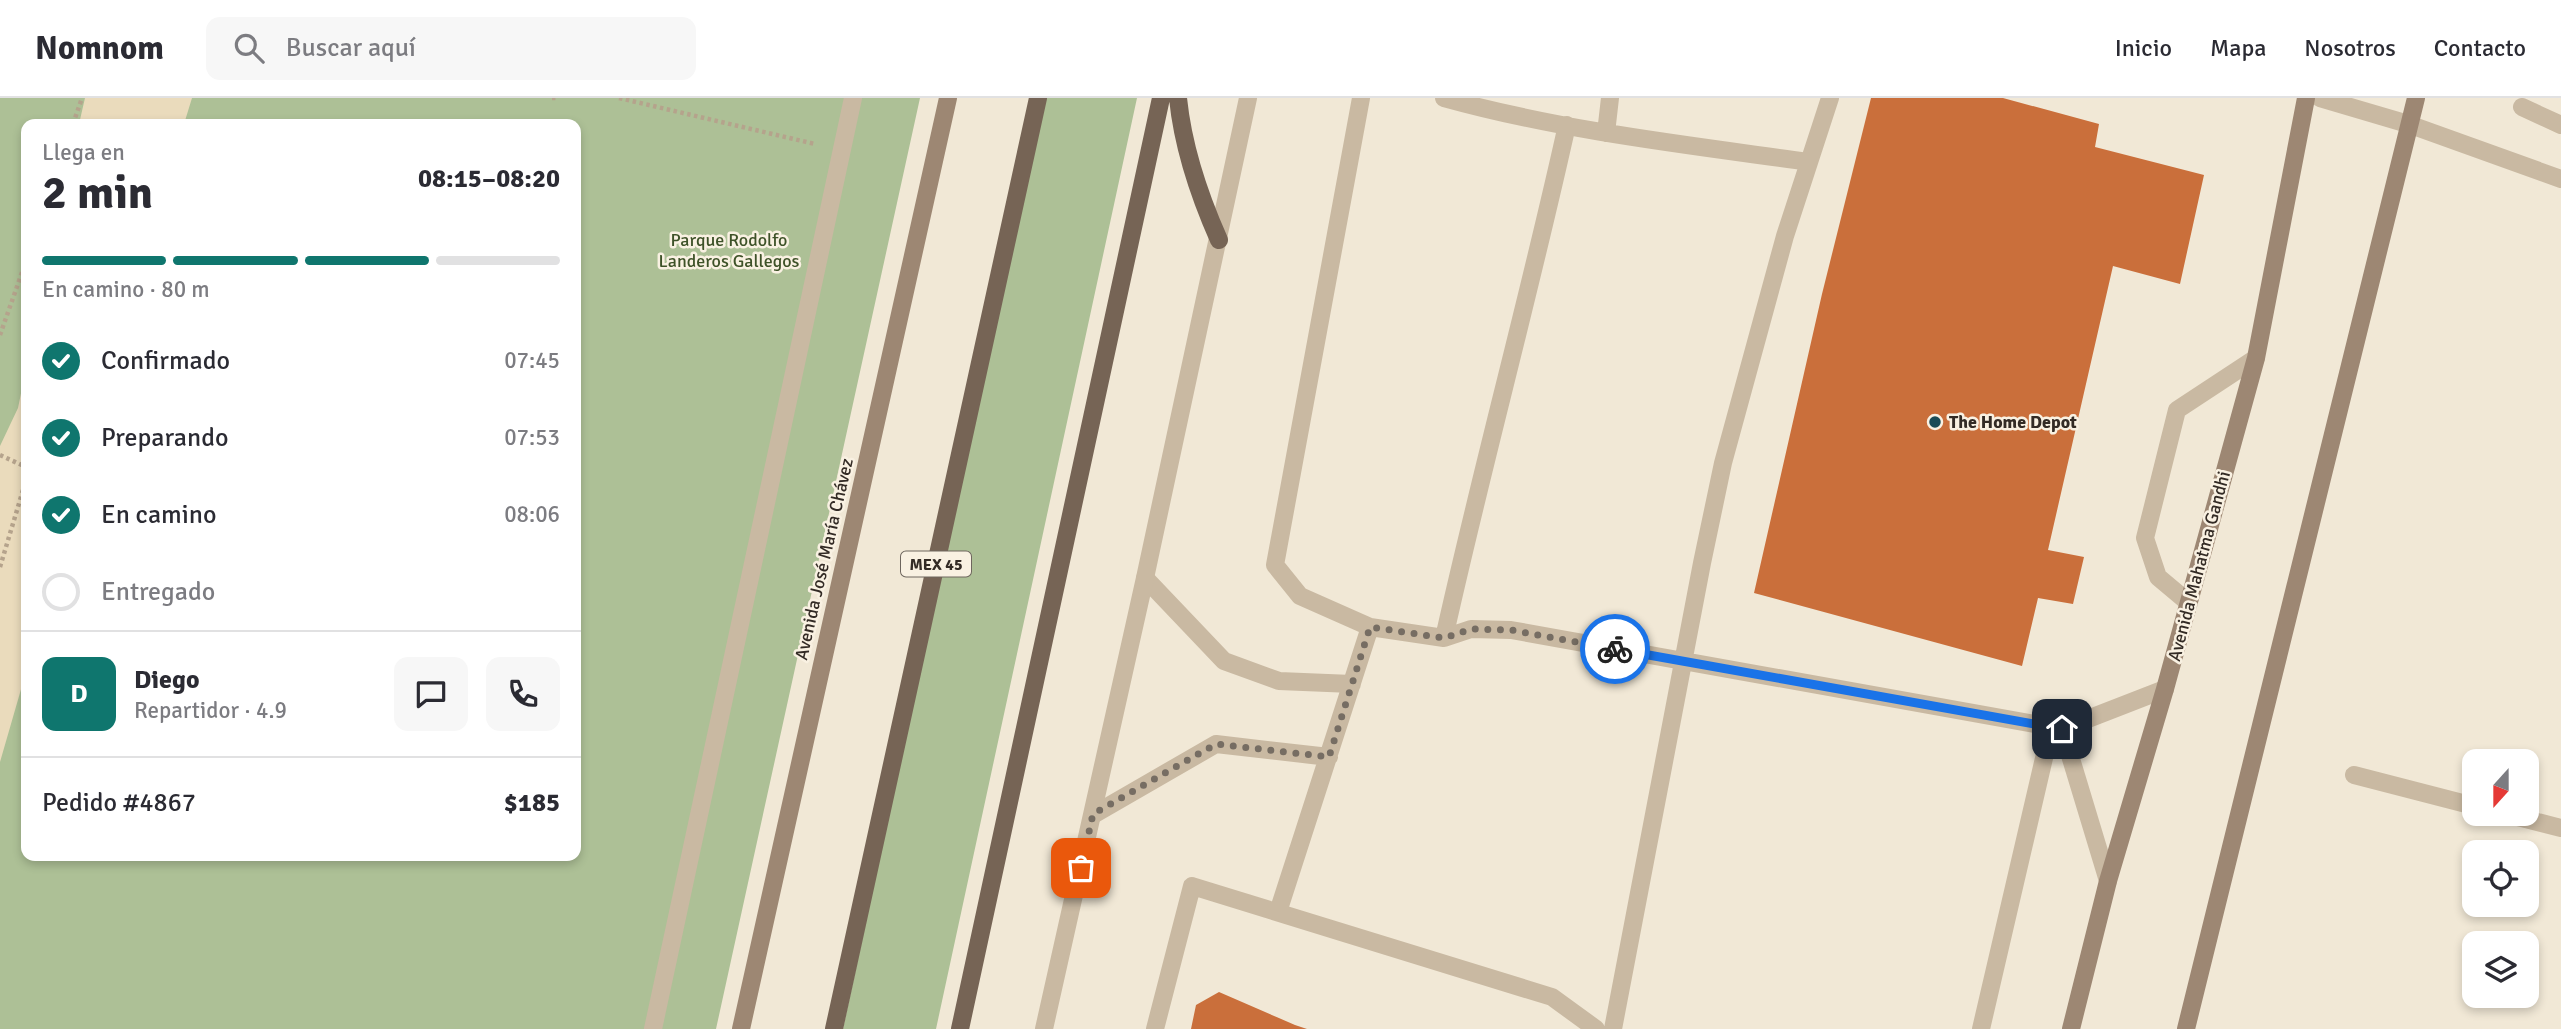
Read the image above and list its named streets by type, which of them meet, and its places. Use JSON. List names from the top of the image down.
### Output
{
  "streets": {
    "main road": ["Avenida José María Chávez", "MEX 45", "Avenida Mahatma Gandhi"]
  },
  "parks": ["Parque Rodolfo Landeros Gallegos"],
  "places": ["The Home Depot"],
  "north": "bottom",
  "page": {
    "header": "Nomnom",
    "search": "Buscar aquí",
    "nav": [
      "Inicio",
      "Mapa",
      "Nosotros",
      "Contacto"
    ],
    "heading": ["2 min", "Llega en", "08:15–08:20"],
    "panel": [
      "Diego",
      "Repartidor · 4.9",
      "Pedido #4867",
      "$185"
    ],
    "bar": "En camino · 80 m",
    "list": [
      ["Confirmado", "07:45"],
      ["Preparando", "07:53"],
      ["En camino", "08:06"],
      "Entregado"
    ],
    "round": "D"
  }
}
